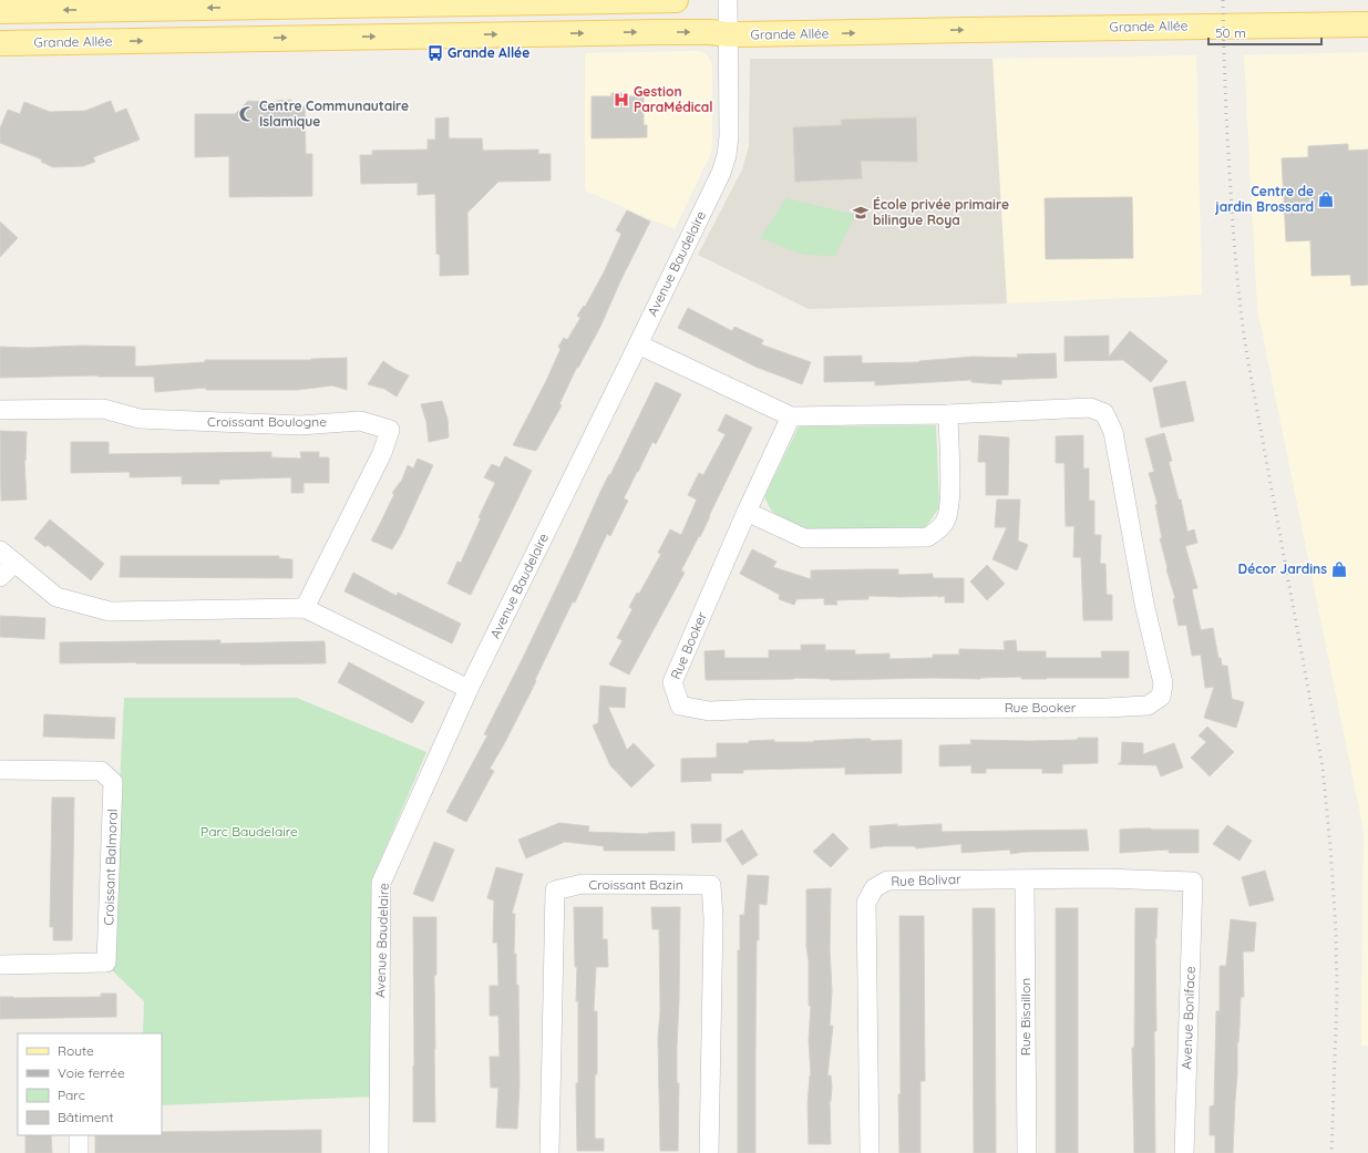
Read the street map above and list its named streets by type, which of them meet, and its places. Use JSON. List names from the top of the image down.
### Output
{
  "streets": {
    "main road": ["Grande Allée"],
    "street": [
      "Avenue Baudelaire",
      "Croissant Boulogne",
      "Rue Booker",
      "Croissant Balmoral",
      "Rue Bolivar",
      "Croissant Bazin",
      "Rue Bisaillon",
      "Avenue Boniface"
    ]
  },
  "crossings": [
    ["Grande Allée", "Avenue Baudelaire"],
    ["Avenue Baudelaire", "Rue Booker"],
    ["Rue Bolivar", "Rue Bisaillon"],
    ["Rue Bolivar", "Avenue Boniface"]
  ],
  "parks": ["Parc Baudelaire"],
  "places": {
    "bus stop": ["Grande Allée"],
    "hospital": ["Gestion ParaMédical"],
    "mosque": ["Centre Communautaire Islamique"],
    "shop": ["Centre de jardin Brossard", "Décor Jardins"],
    "school or university": ["École privée primaire bilingue Roya"]
  },
  "legend": [
    "Route",
    "Voie ferrée",
    "Parc",
    "Bâtiment"
  ],
  "scale_bar": "50 m"
}
